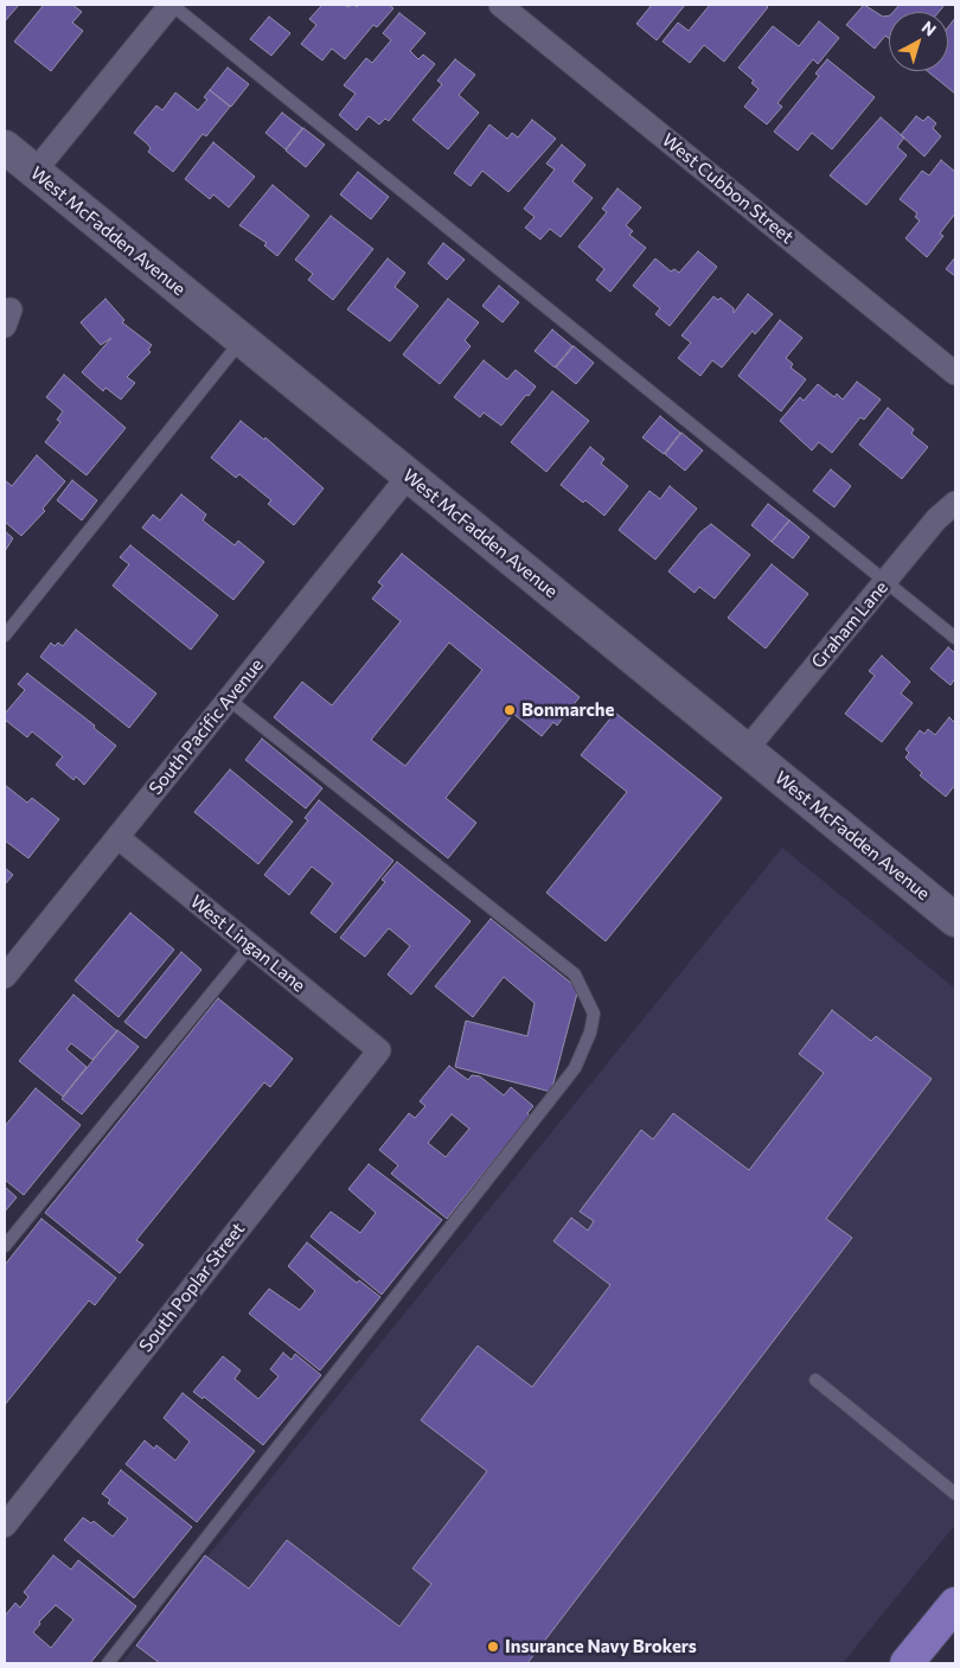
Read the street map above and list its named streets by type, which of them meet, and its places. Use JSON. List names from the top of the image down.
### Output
{
  "streets": {
    "street": [
      "West Cubbon Street",
      "West McFadden Avenue",
      "Graham Lane",
      "South Pacific Avenue",
      "West Lingan Lane",
      "South Poplar Street"
    ]
  },
  "crossings": [
    ["West McFadden Avenue", "Graham Lane"],
    ["West McFadden Avenue", "South Pacific Avenue"],
    ["South Pacific Avenue", "West Lingan Lane"],
    ["West Lingan Lane", "South Poplar Street"]
  ],
  "places": ["Bonmarche", "Insurance Navy Brokers"],
  "north": "top right"
}
